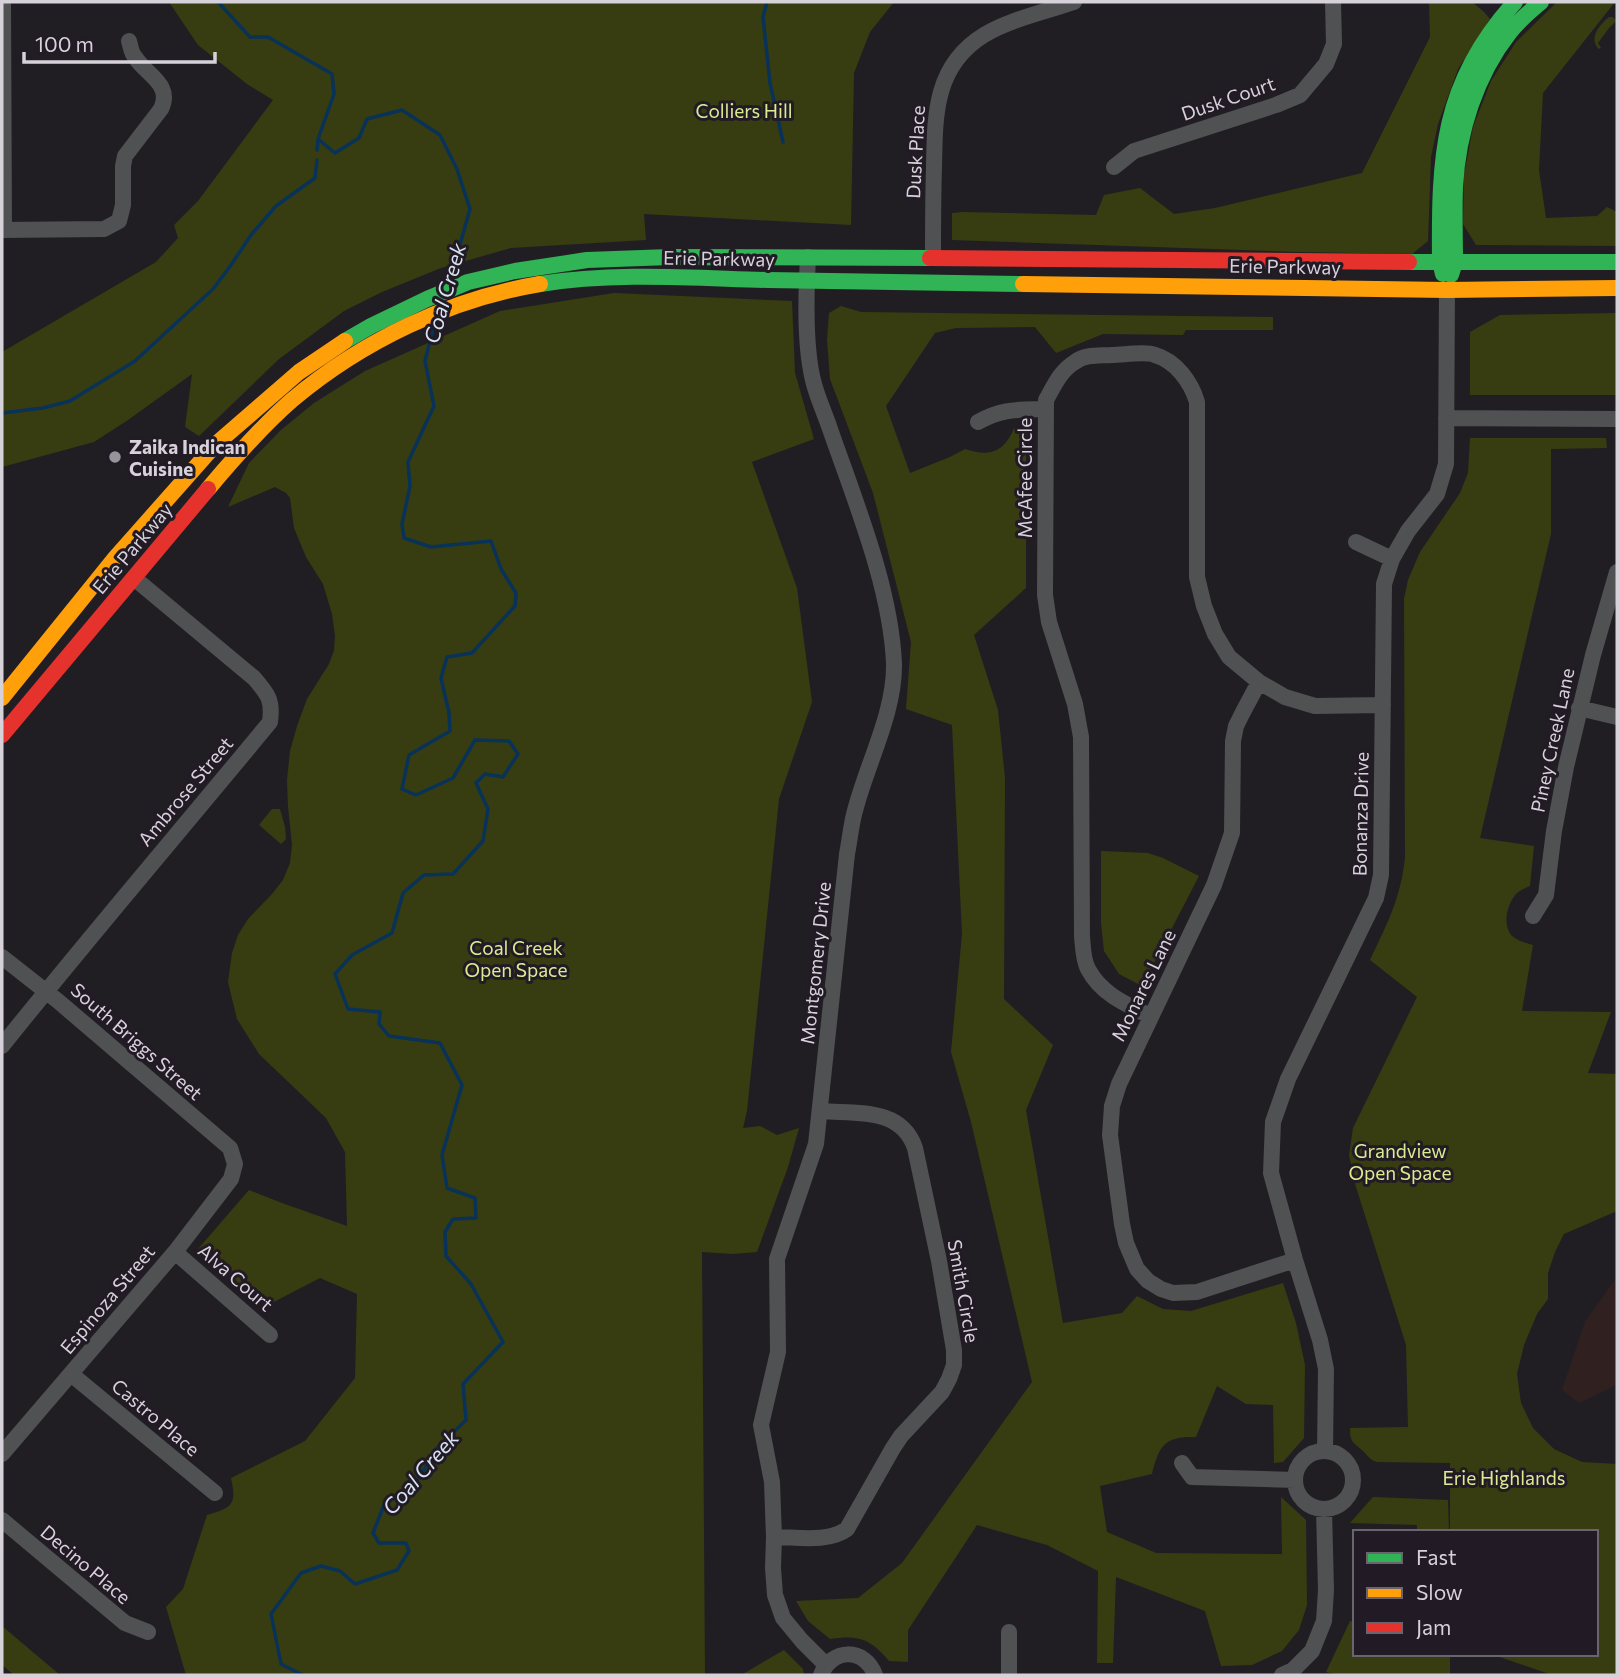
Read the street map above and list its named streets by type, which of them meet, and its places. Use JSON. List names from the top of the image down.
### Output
{
  "streets": {
    "main road": ["Erie Parkway"],
    "street": [
      "Dusk Court",
      "Dusk Place",
      "McAfee Circle",
      "Piney Creek Lane",
      "Ambrose Street",
      "Bonanza Drive",
      "Montgomery Drive",
      "Monares Lane",
      "South Briggs Street",
      "Alva Court",
      "Smith Circle",
      "Espinoza Street",
      "Castro Place",
      "Decino Place"
    ]
  },
  "crossings": [
    ["Dusk Place", "Erie Parkway"],
    ["Erie Parkway", "Ambrose Street"],
    ["Erie Parkway", "Bonanza Drive"],
    ["Erie Parkway", "Montgomery Drive"],
    ["McAfee Circle", "Monares Lane"],
    ["Ambrose Street", "South Briggs Street"],
    ["Bonanza Drive", "Monares Lane"],
    ["Montgomery Drive", "Smith Circle"],
    ["South Briggs Street", "Espinoza Street"],
    ["Alva Court", "Espinoza Street"],
    ["Espinoza Street", "Castro Place"]
  ],
  "water": ["Coal Creek"],
  "parks": [
    "Colliers Hill",
    "Coal Creek Open Space",
    "Grandview Open Space",
    "Erie Highlands"
  ],
  "places": ["Zaika Indican Cuisine"],
  "legend": ["Fast", "Slow", "Jam"],
  "scale_bar": "100 m"
}
